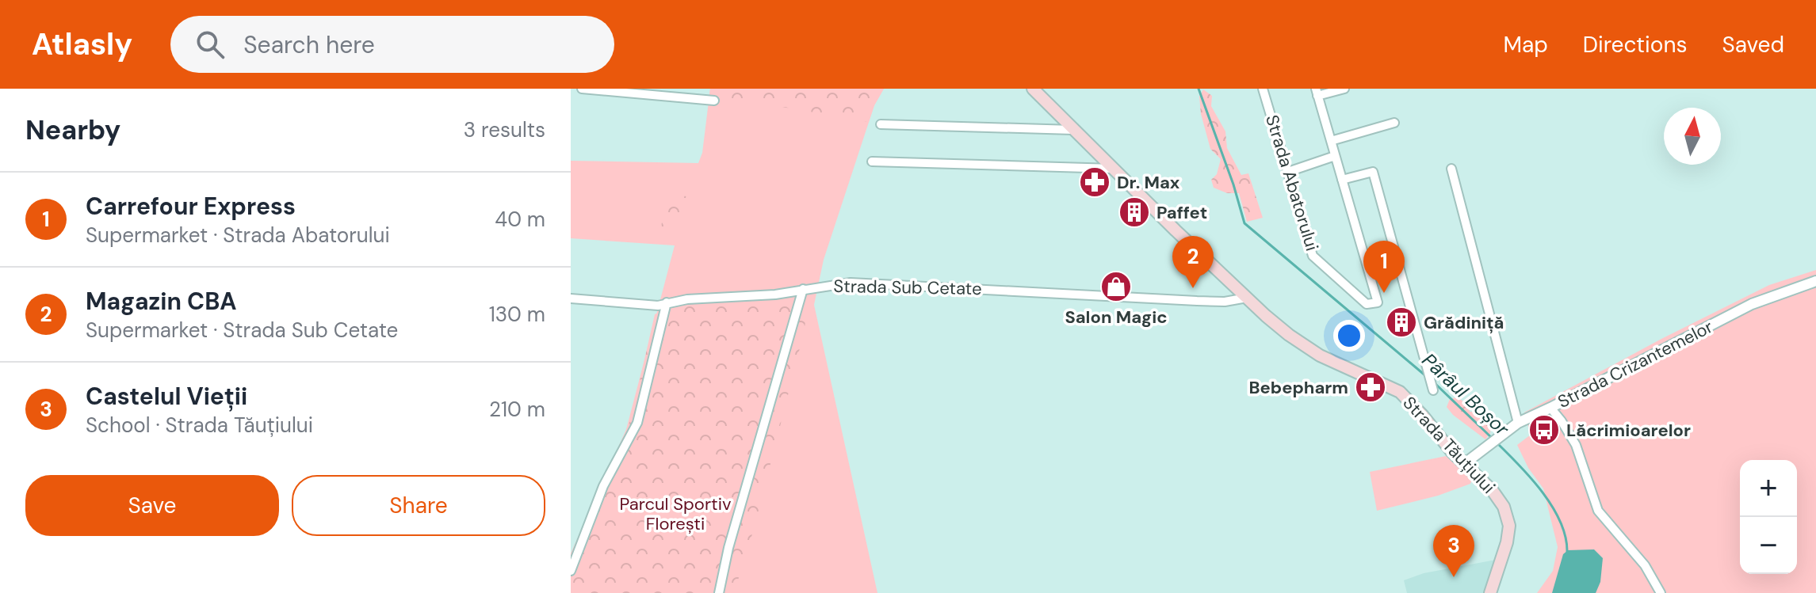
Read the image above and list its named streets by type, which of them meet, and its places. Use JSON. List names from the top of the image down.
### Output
{
  "streets": {
    "main road": ["Strada Tăuțiului"],
    "street": ["Strada Abatorului", "Strada Sub Cetate", "Strada Crizantemelor"]
  },
  "crossings": [
    ["Strada Sub Cetate", "Strada Tăuțiului"],
    ["Strada Crizantemelor", "Strada Tăuțiului"]
  ],
  "water": ["Pârâul Boșor"],
  "parks": ["Parcul Sportiv Florești"],
  "places": {
    "pharmacy": ["Dr. Max", "Bebepharm"],
    "building": ["Paffet", "Grădiniță"],
    "shop": ["Salon Magic"],
    "bus stop": ["Lăcrimioarelor"]
  },
  "north": "top",
  "page": {
    "header": "Atlasly",
    "search": "Search here",
    "nav": ["Map", "Directions", "Saved"],
    "heading": ["Nearby", "3 results"],
    "list": [
      {
        "mark": "1",
        "name": "Carrefour Express",
        "note": "Supermarket · Strada Abatorului",
        "value": "40 m"
      },
      {
        "mark": "2",
        "name": "Magazin CBA",
        "note": "Supermarket · Strada Sub Cetate",
        "value": "130 m"
      },
      {
        "mark": "3",
        "name": "Castelul Vieții",
        "note": "School · Strada Tăuțiului",
        "value": "210 m"
      }
    ],
    "pins": ["2", "1", "3"],
    "buttons": ["Save", "Share"],
    "map_buttons": ["+", "−"]
  }
}
